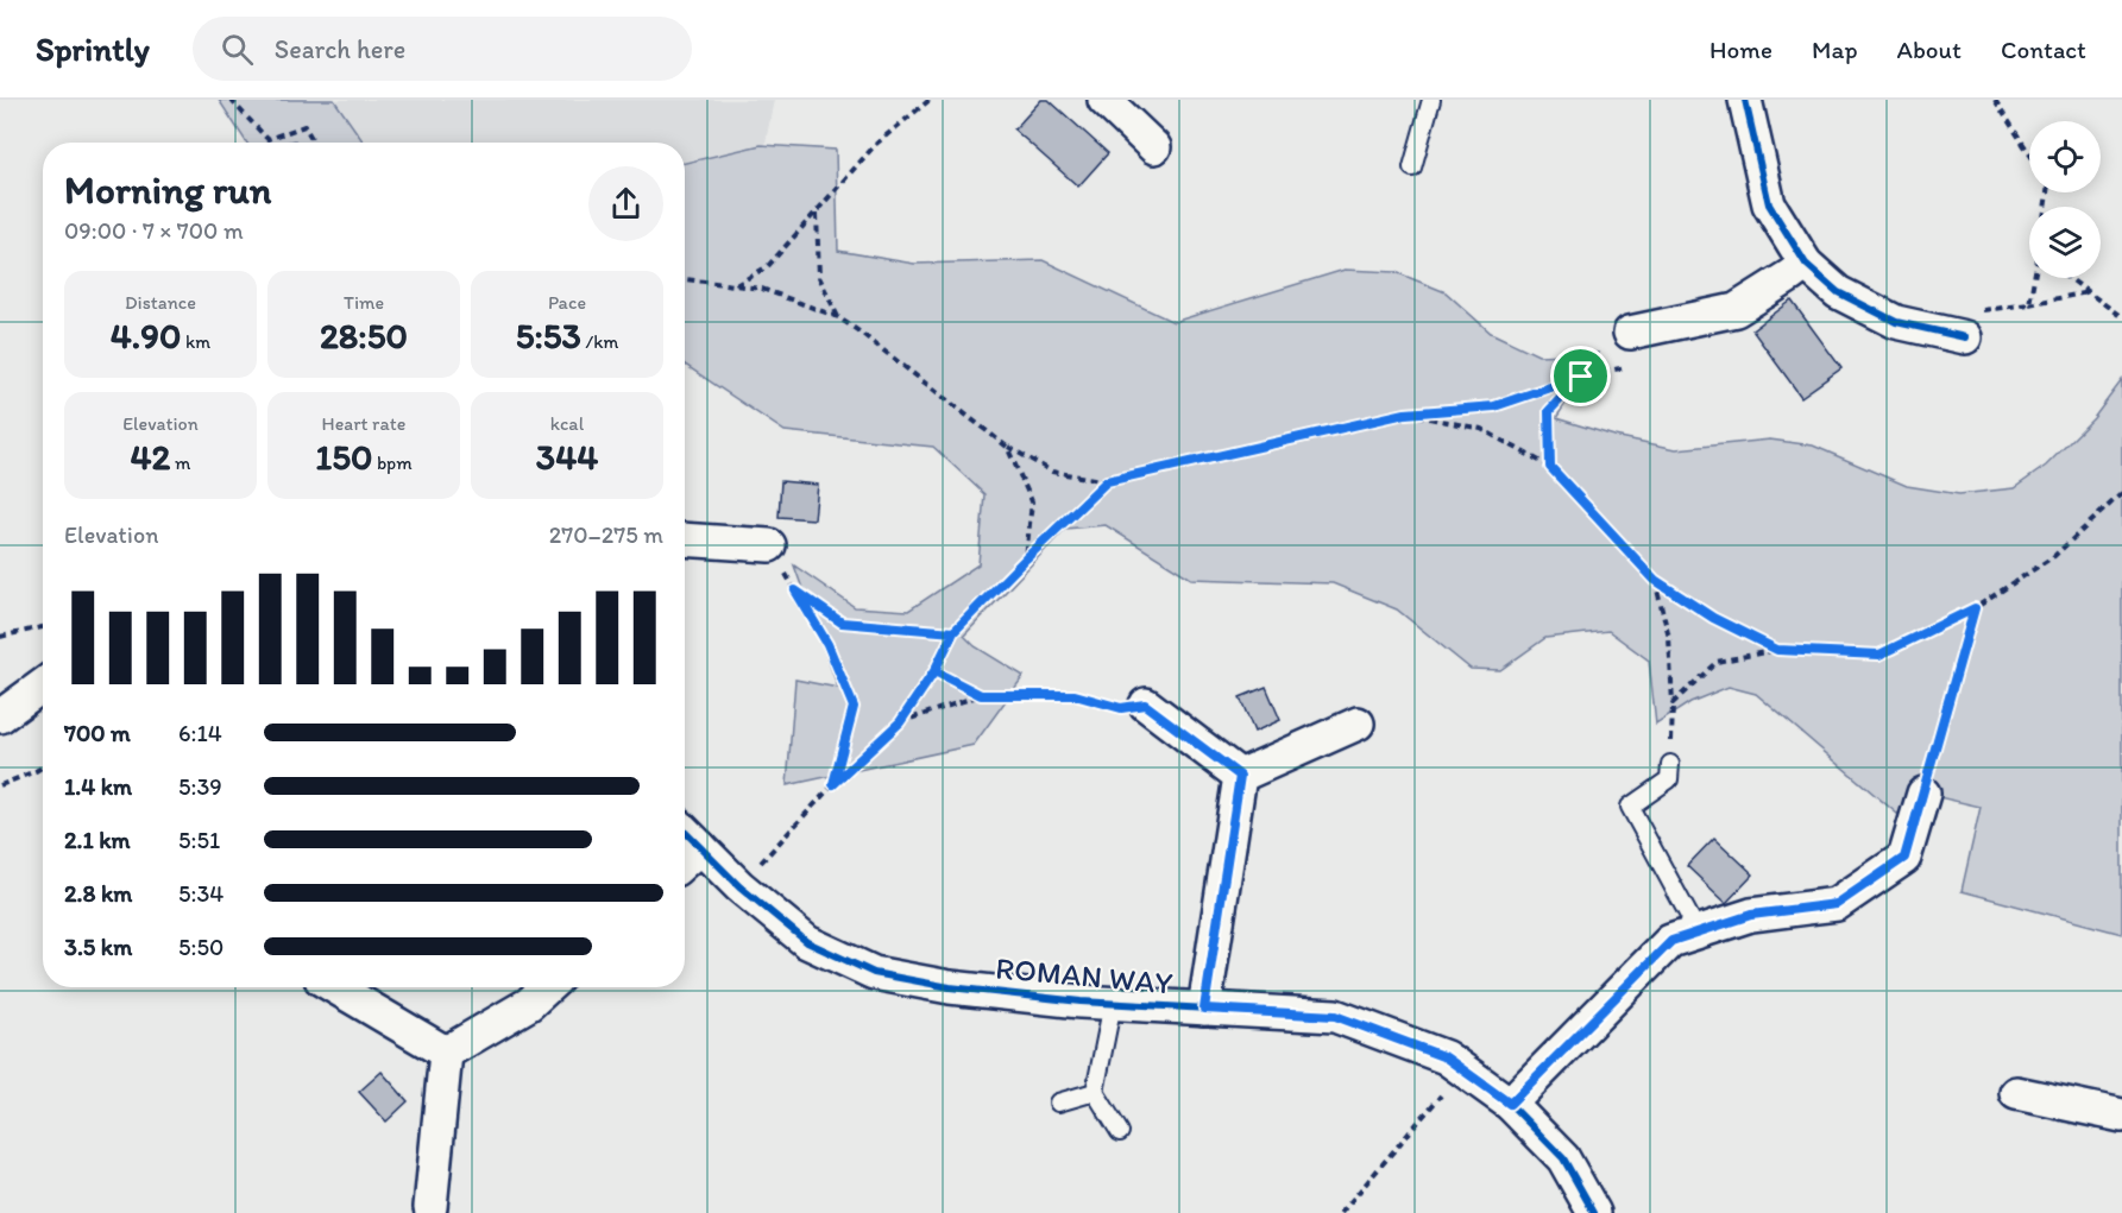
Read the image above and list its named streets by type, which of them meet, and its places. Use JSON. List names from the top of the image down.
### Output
{
  "streets": {
    "street": ["ROMAN WAY"]
  },
  "page": {
    "header": "Sprintly",
    "search": "Search here",
    "nav": [
      "Home",
      "Map",
      "About",
      "Contact"
    ],
    "heading": ["Morning run", "09:00 · 7 × 700 m"],
    "stats": [
      ["Distance", "4.90 km"],
      ["Time", "28:50"],
      ["Pace", "5:53 /km"],
      ["Elevation", "42 m"],
      ["Heart rate", "150 bpm"],
      ["kcal", "344"]
    ],
    "chart": ["Elevation", "270–275 m"],
    "list": [
      {
        "name": "700 m",
        "note": "6:14"
      },
      {
        "name": "1.4 km",
        "note": "5:39"
      },
      {
        "name": "2.1 km",
        "note": "5:51"
      },
      {
        "name": "2.8 km",
        "note": "5:34"
      },
      {
        "name": "3.5 km",
        "note": "5:50"
      }
    ]
  }
}
